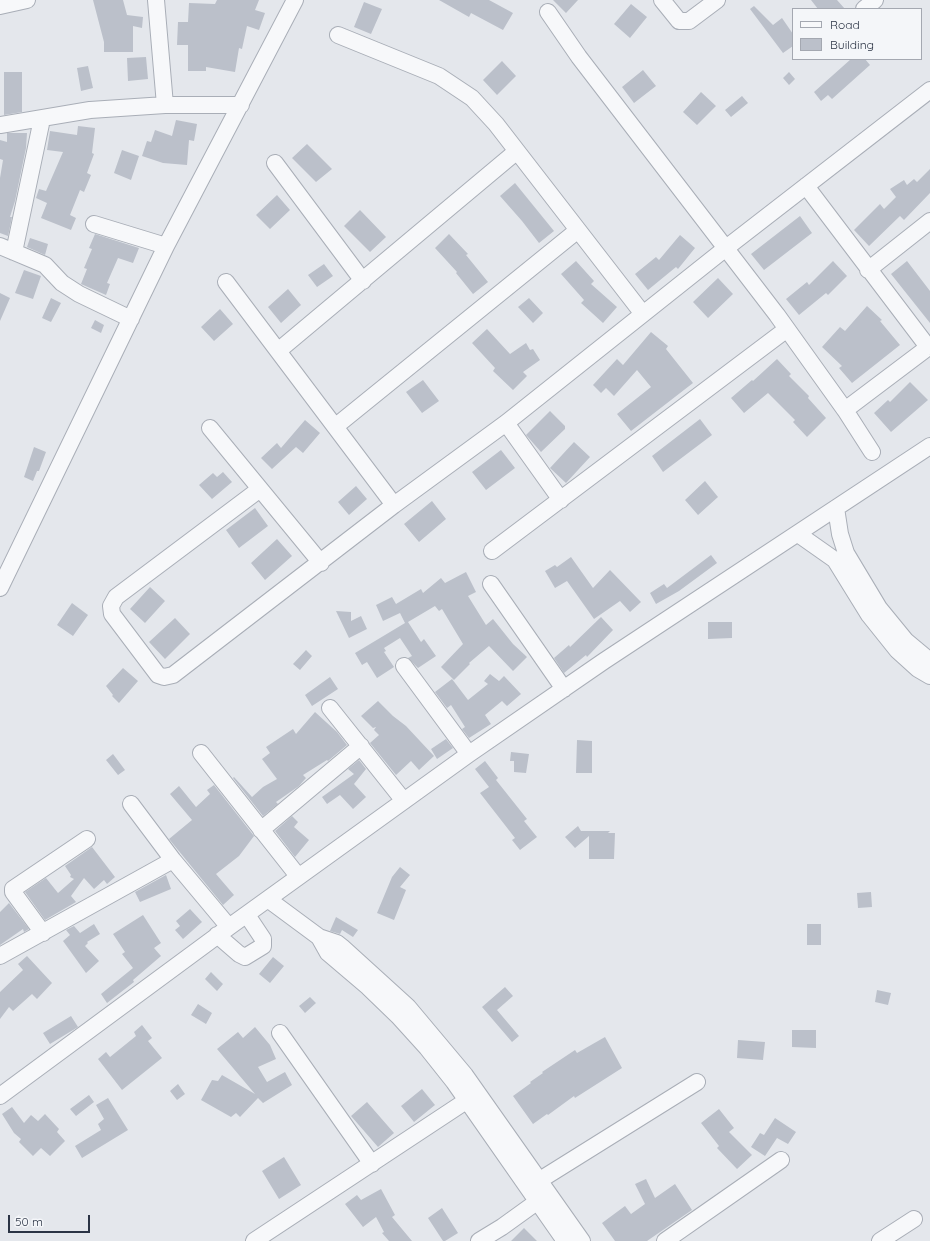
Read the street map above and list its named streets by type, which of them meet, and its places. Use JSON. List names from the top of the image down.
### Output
{
  "legend": ["Road", "Building"],
  "scale_bar": "50 m"
}
